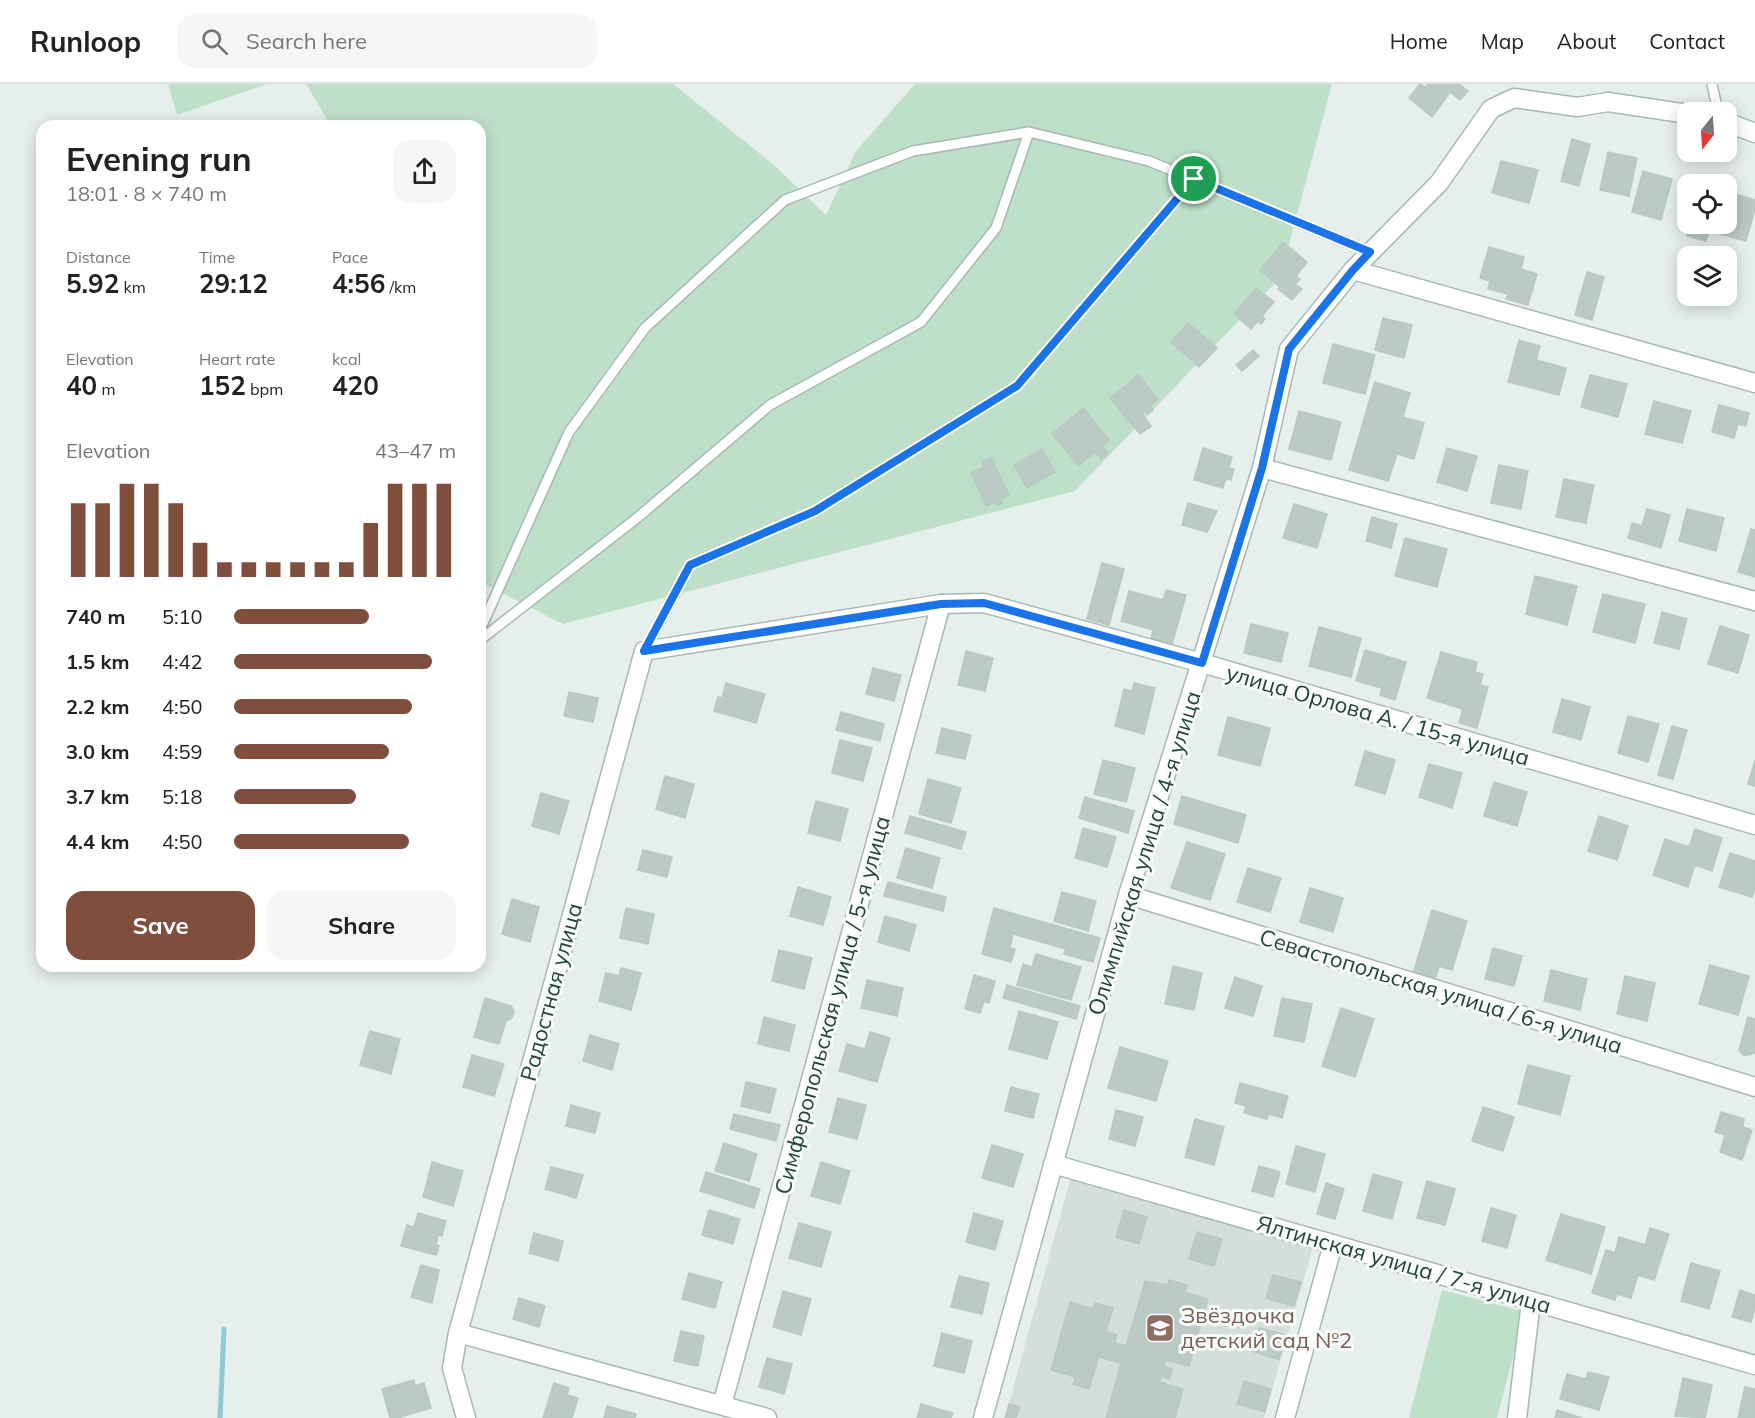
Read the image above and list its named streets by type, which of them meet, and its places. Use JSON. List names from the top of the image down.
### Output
{
  "streets": {
    "street": [
      "улица Орлова А. / 15-я улица",
      "Олимпийская улица / 4-я улица",
      "Севастопольская улица / 6-я улица",
      "Радостная улица",
      "Симферопольская улица / 5-я улица",
      "Ялтинская улица / 7-я улица"
    ]
  },
  "crossings": [
    ["улица Орлова А. / 15-я улица", "Олимпийская улица / 4-я улица"],
    ["улица Орлова А. / 15-я улица", "Радостная улица"],
    ["улица Орлова А. / 15-я улица", "Симферопольская улица / 5-я улица"],
    ["Олимпийская улица / 4-я улица", "Севастопольская улица / 6-я улица"],
    ["Олимпийская улица / 4-я улица", "Ялтинская улица / 7-я улица"]
  ],
  "places": {
    "school or university": ["Звёздочка детский сад №2"]
  },
  "north": "bottom",
  "page": {
    "header": "Runloop",
    "search": "Search here",
    "nav": [
      "Home",
      "Map",
      "About",
      "Contact"
    ],
    "heading": ["Evening run", "18:01 · 8 × 740 m"],
    "stats": [
      ["Distance", "5.92 km"],
      ["Time", "29:12"],
      ["Pace", "4:56 /km"],
      ["Elevation", "40 m"],
      ["Heart rate", "152 bpm"],
      ["kcal", "420"]
    ],
    "chart": ["Elevation", "43–47 m"],
    "list": [
      {
        "name": "740 m",
        "note": "5:10"
      },
      {
        "name": "1.5 km",
        "note": "4:42"
      },
      {
        "name": "2.2 km",
        "note": "4:50"
      },
      {
        "name": "3.0 km",
        "note": "4:59"
      },
      {
        "name": "3.7 km",
        "note": "5:18"
      },
      {
        "name": "4.4 km",
        "note": "4:50"
      }
    ],
    "buttons": ["Save", "Share"]
  }
}
